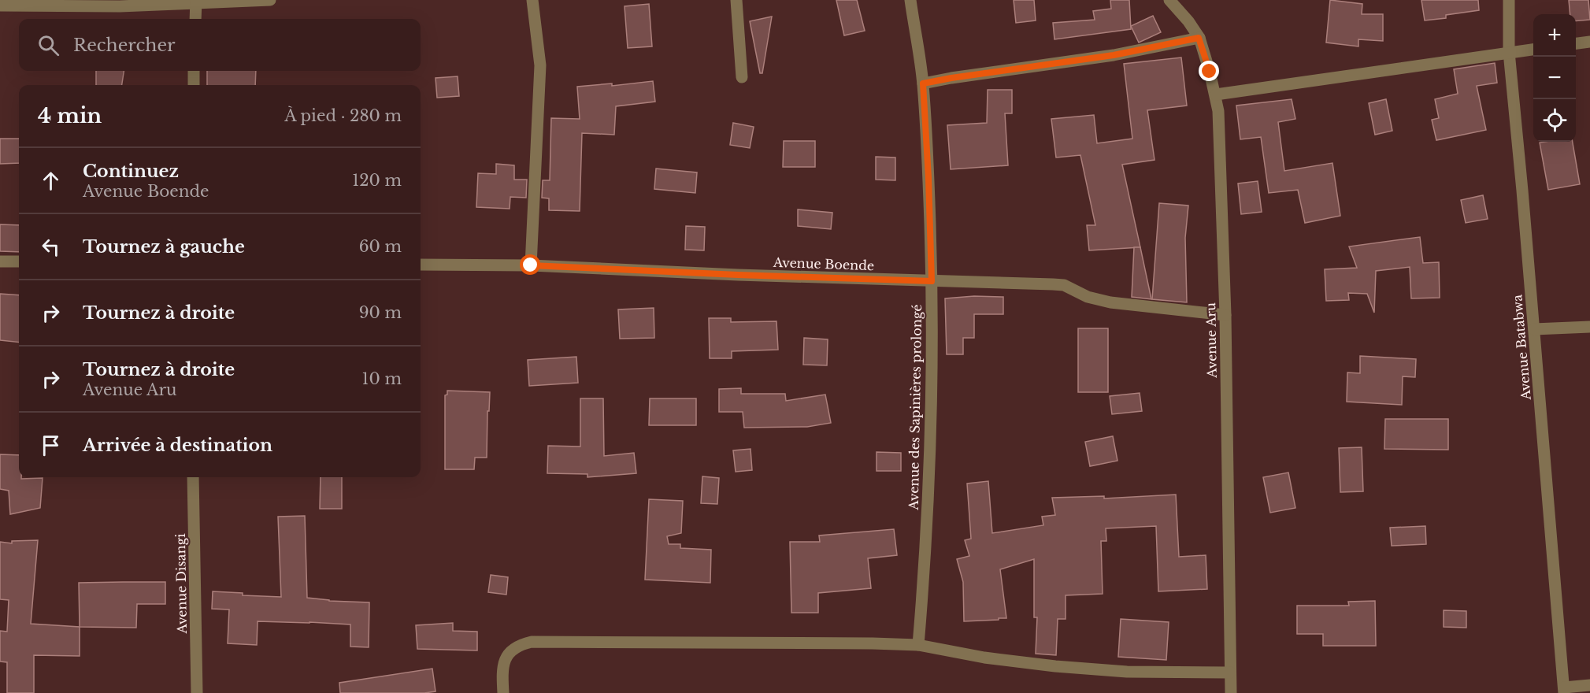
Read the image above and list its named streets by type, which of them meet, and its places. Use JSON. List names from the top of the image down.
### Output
{
  "streets": {
    "street": [
      "Avenue Boende",
      "Avenue Aru",
      "Avenue Batabwa",
      "Avenue des Sapinières prolongé",
      "Avenue Disangi"
    ]
  },
  "crossings": [
    ["Avenue Boende", "Avenue Aru"],
    ["Avenue Boende", "Avenue des Sapinières prolongé"]
  ],
  "page": {
    "map_buttons": ["+", "−"],
    "search": "Rechercher",
    "heading": ["4 min", "À pied · 280 m"],
    "list": [
      ["Continuez", "Avenue Boende", "120 m"],
      ["Tournez à gauche", "60 m"],
      ["Tournez à droite", "90 m"],
      ["Tournez à droite", "Avenue Aru", "10 m"],
      "Arrivée à destination"
    ]
  }
}
